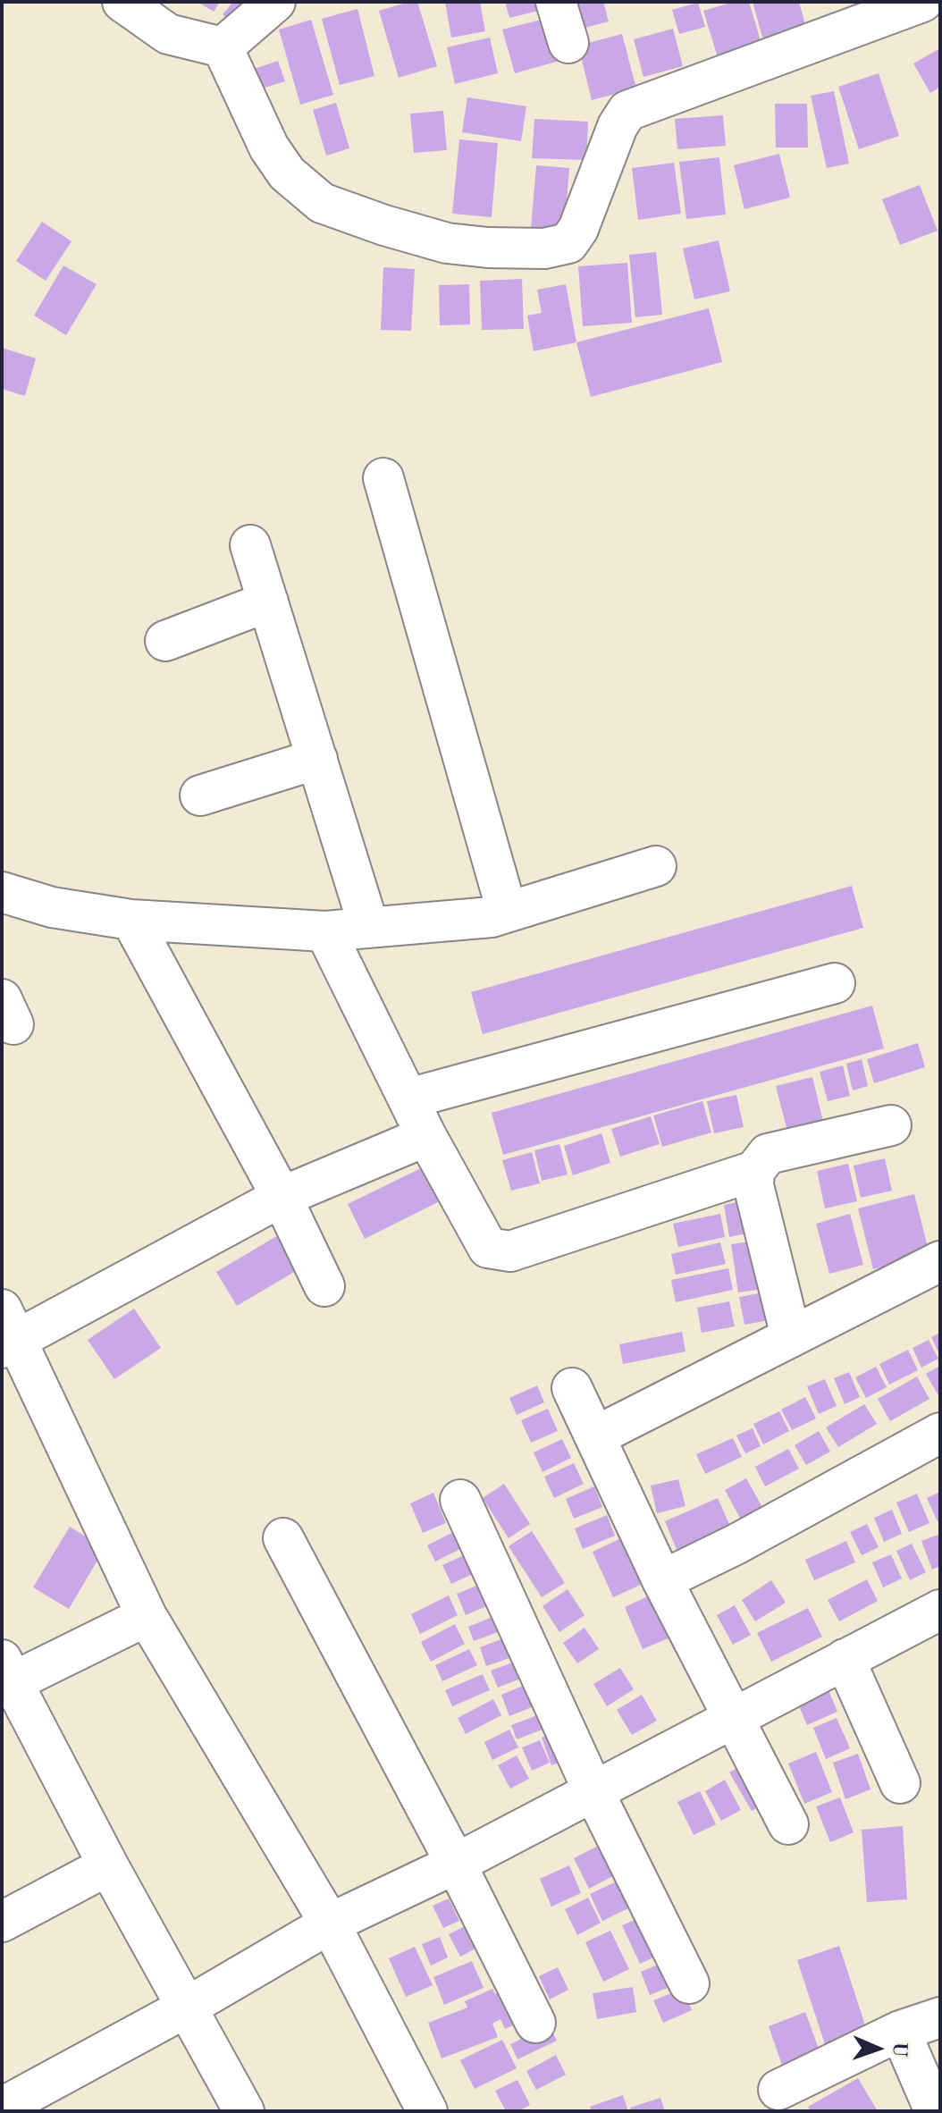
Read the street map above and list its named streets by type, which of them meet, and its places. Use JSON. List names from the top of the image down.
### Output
{
  "north": "right"
}
